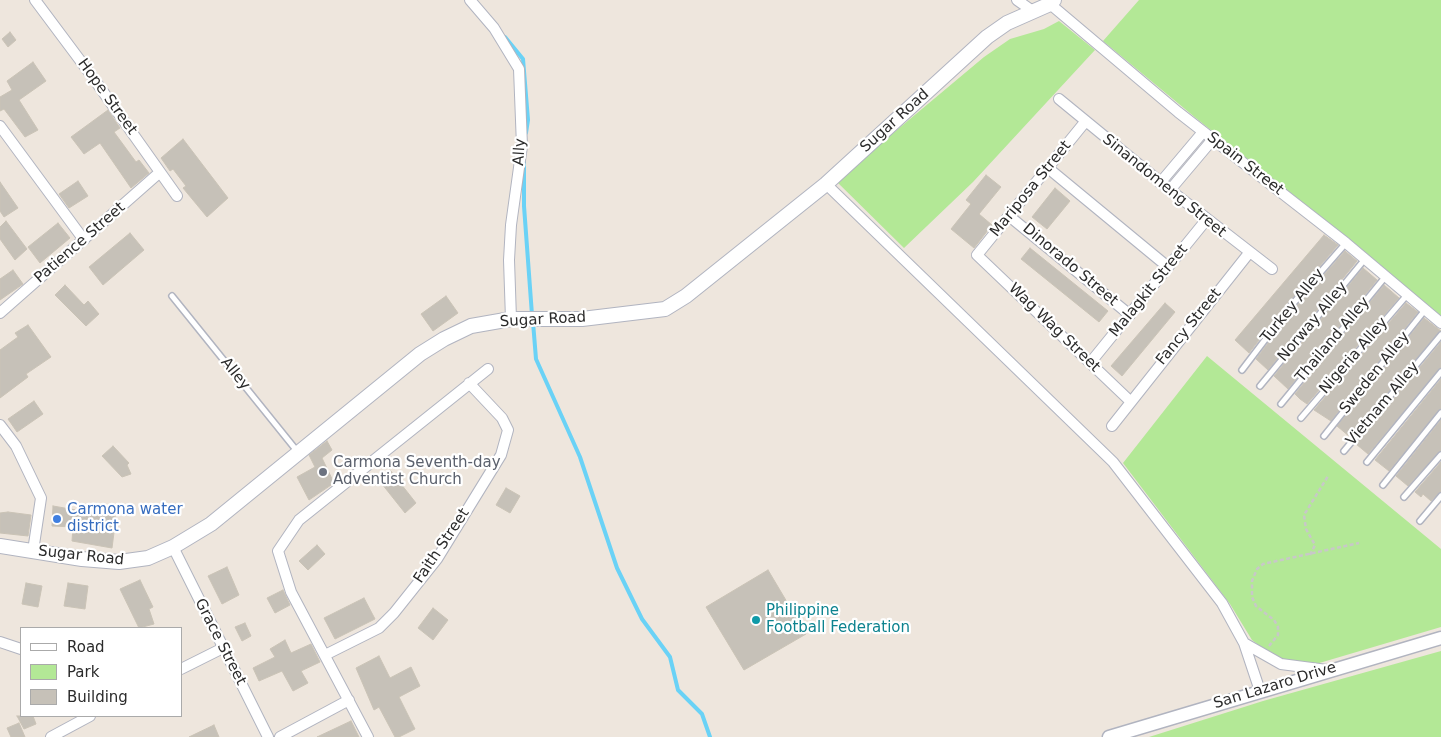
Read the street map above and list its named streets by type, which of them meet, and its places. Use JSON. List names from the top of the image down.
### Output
{
  "streets": {
    "main road": ["Sugar Road"],
    "street": [
      "Hope Street",
      "Ally",
      "Spain Street",
      "Sinandomeng Street",
      "Mariposa Street",
      "Patience Street",
      "Dinorado Street",
      "Malagkit Street",
      "Fancy Street",
      "Wag Wag Street",
      "Faith Street",
      "Grace Street",
      "San Lazaro Drive"
    ],
    "lane": [
      "Turkey Alley",
      "Norway Alley",
      "Thailand Alley",
      "Nigeria Alley",
      "Sweden Alley",
      "Alley",
      "Vietnam Alley"
    ]
  },
  "crossings": [
    ["Hope Street", "Patience Street"],
    ["Sugar Road", "Ally"],
    ["Sugar Road", "Spain Street"],
    ["Sugar Road", "Alley"],
    ["Sugar Road", "Grace Street"],
    ["Spain Street", "Turkey Alley"],
    ["Spain Street", "Norway Alley"],
    ["Spain Street", "Thailand Alley"],
    ["Spain Street", "Nigeria Alley"],
    ["Spain Street", "Sweden Alley"],
    ["Sinandomeng Street", "Mariposa Street"],
    ["Sinandomeng Street", "Malagkit Street"],
    ["Sinandomeng Street", "Fancy Street"],
    ["Mariposa Street", "Dinorado Street"],
    ["Mariposa Street", "Wag Wag Street"],
    ["Dinorado Street", "Malagkit Street"],
    ["Malagkit Street", "Wag Wag Street"],
    ["Fancy Street", "Wag Wag Street"]
  ],
  "places": ["Carmona Seventh-day Adventist Church", "Carmona water district", "Philippine Football Federation"],
  "legend": ["Road", "Park", "Building"]
}
